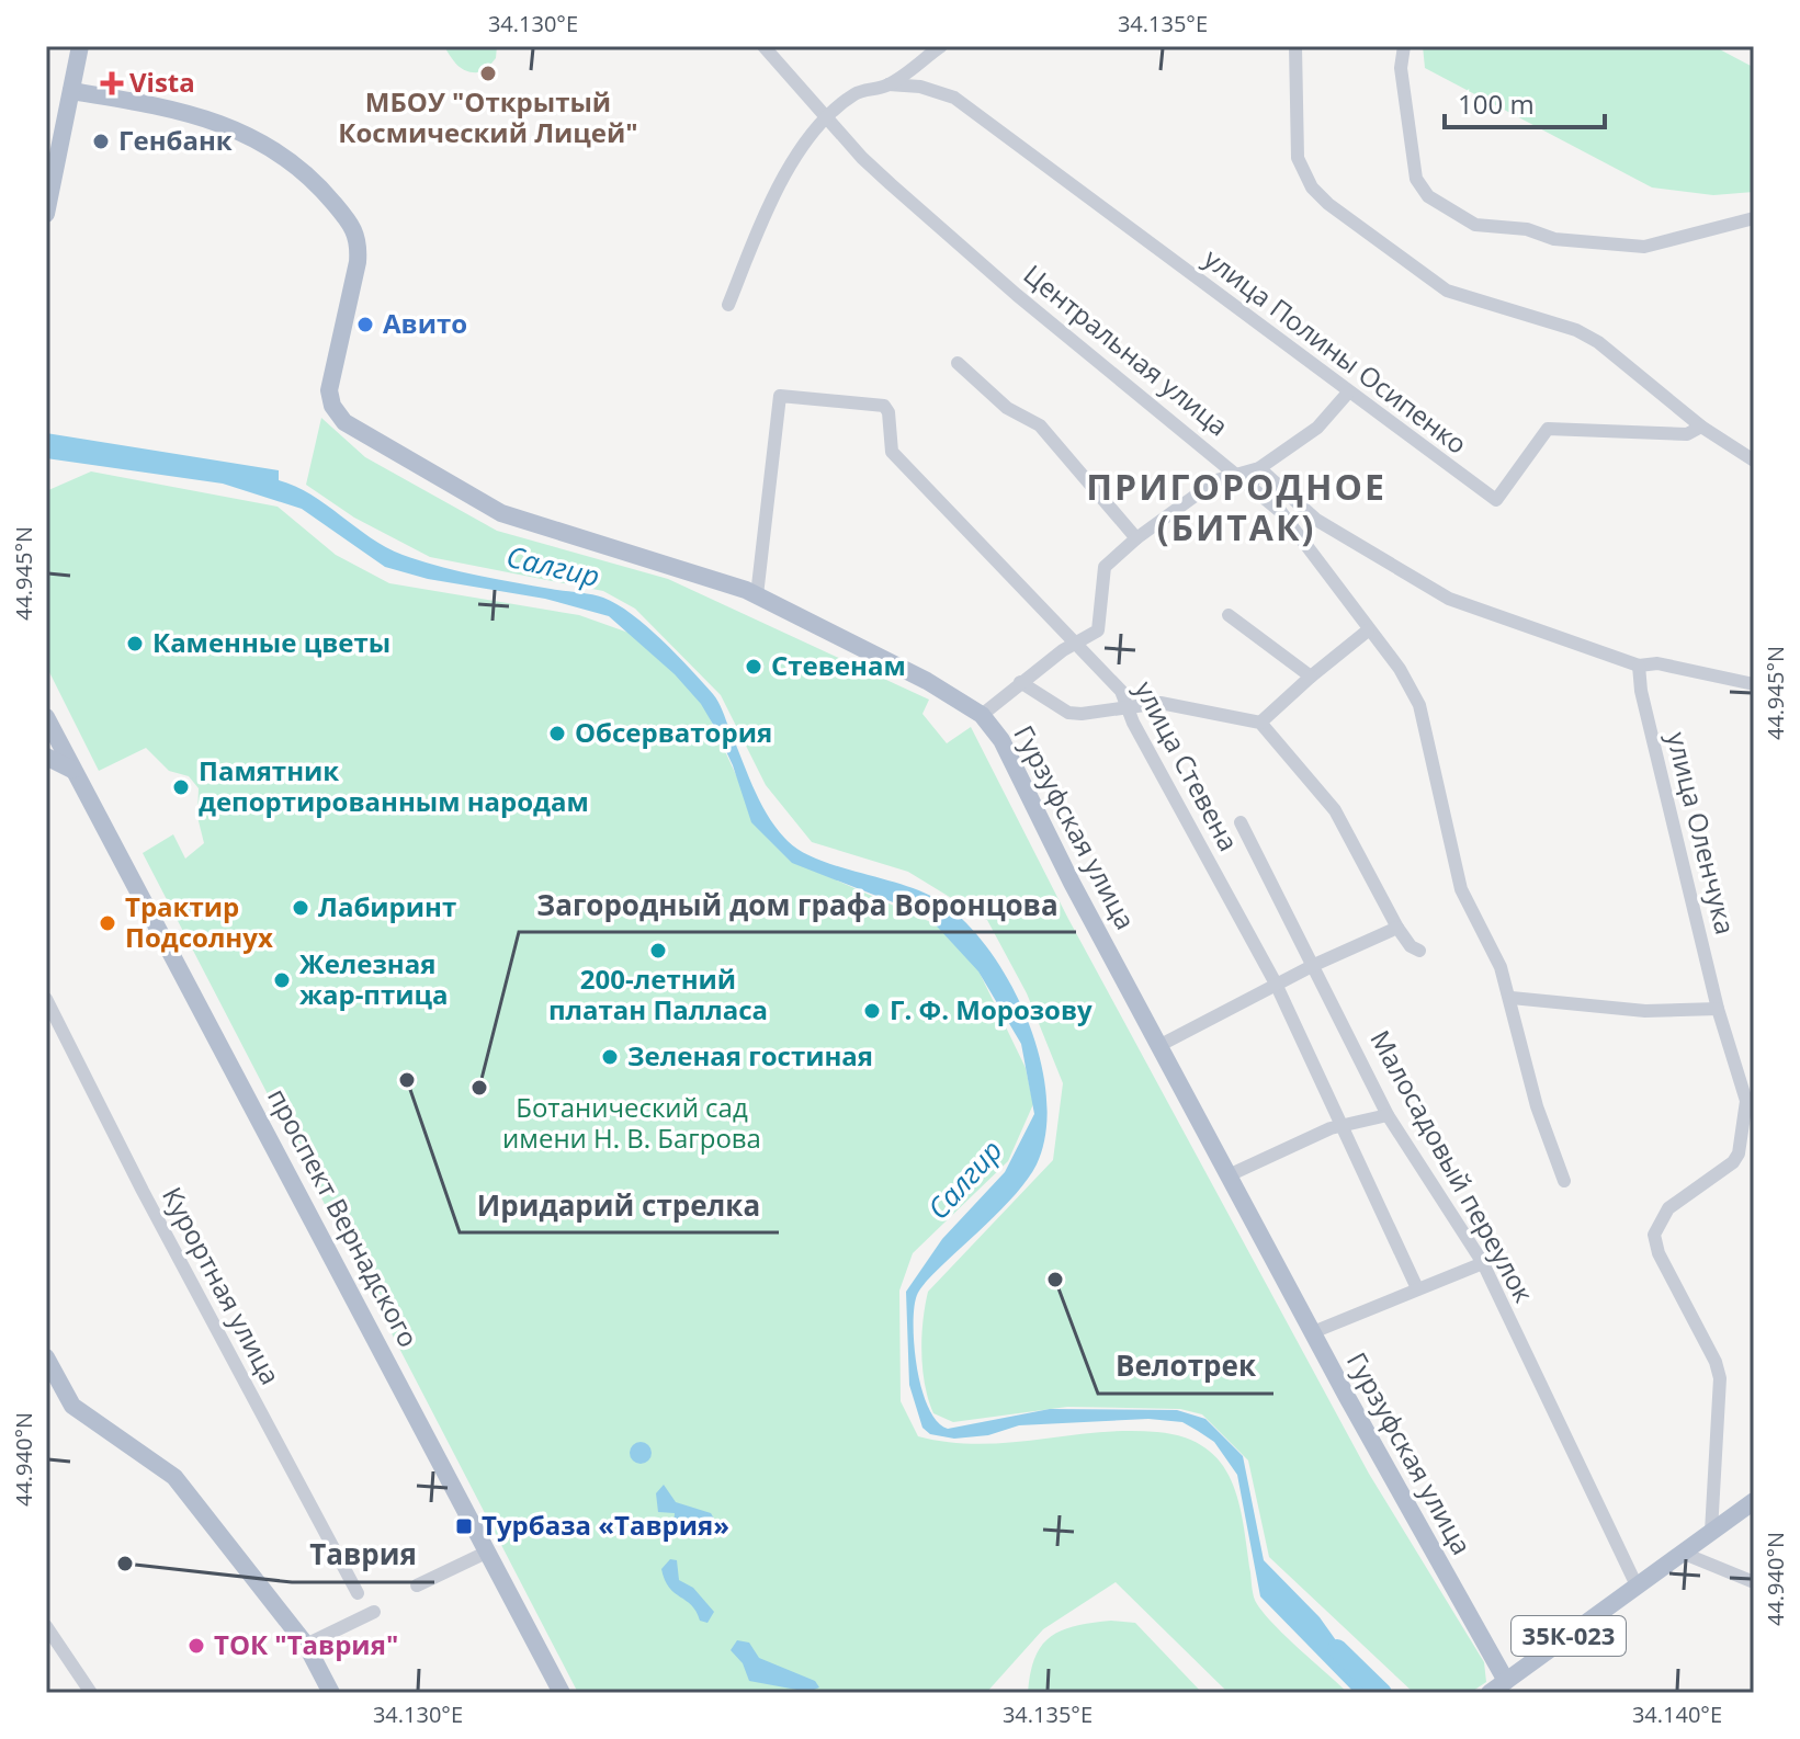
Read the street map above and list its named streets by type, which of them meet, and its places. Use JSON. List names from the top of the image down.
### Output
{
  "streets": {
    "main road": ["Гурзуфская улица", "проспект Вернадского", "35К-023"],
    "street": [
      "Центральная улица",
      "улица Полины Осипенко",
      "улица Стевена",
      "улица Оленчука",
      "Малосадовый переулок",
      "Курортная улица"
    ]
  },
  "crossings": [
    ["улица Стевена", "Гурзуфская улица"],
    ["Гурзуфская улица", "35К-023"],
    ["улица Оленчука", "35К-023"],
    ["Малосадовый переулок", "35К-023"]
  ],
  "districts": ["ПРИГОРОДНОЕ (БИТАК)"],
  "water": ["Салгир"],
  "parks": ["Ботанический сад имени Н. В. Багрова"],
  "places": {
    "other": [
      "МБОУ \"Открытый Космический Лицей\"",
      "Генбанк",
      "Авито",
      "Каменные цветы",
      "Стевенам",
      "Обсерватория",
      "Памятник депортированным народам",
      "Лабиринт",
      "Трактир Подсолнух",
      "200-летний платан Палласа",
      "Железная жар-птица",
      "Г. Ф. Морозову",
      "Зеленая гостиная",
      "Иридарий стрелка",
      "Загородный дом графа Воронцова",
      "Велотрек",
      "Таврия",
      "ТОК \"Таврия\""
    ],
    "health": ["Vista"],
    "transit": ["Турбаза «Таврия»"]
  },
  "scale_bar": "100 m",
  "coordinates": [
    "34.130°E",
    "34.135°E",
    "44.945°N",
    "44.940°N",
    "34.140°E"
  ]
}
